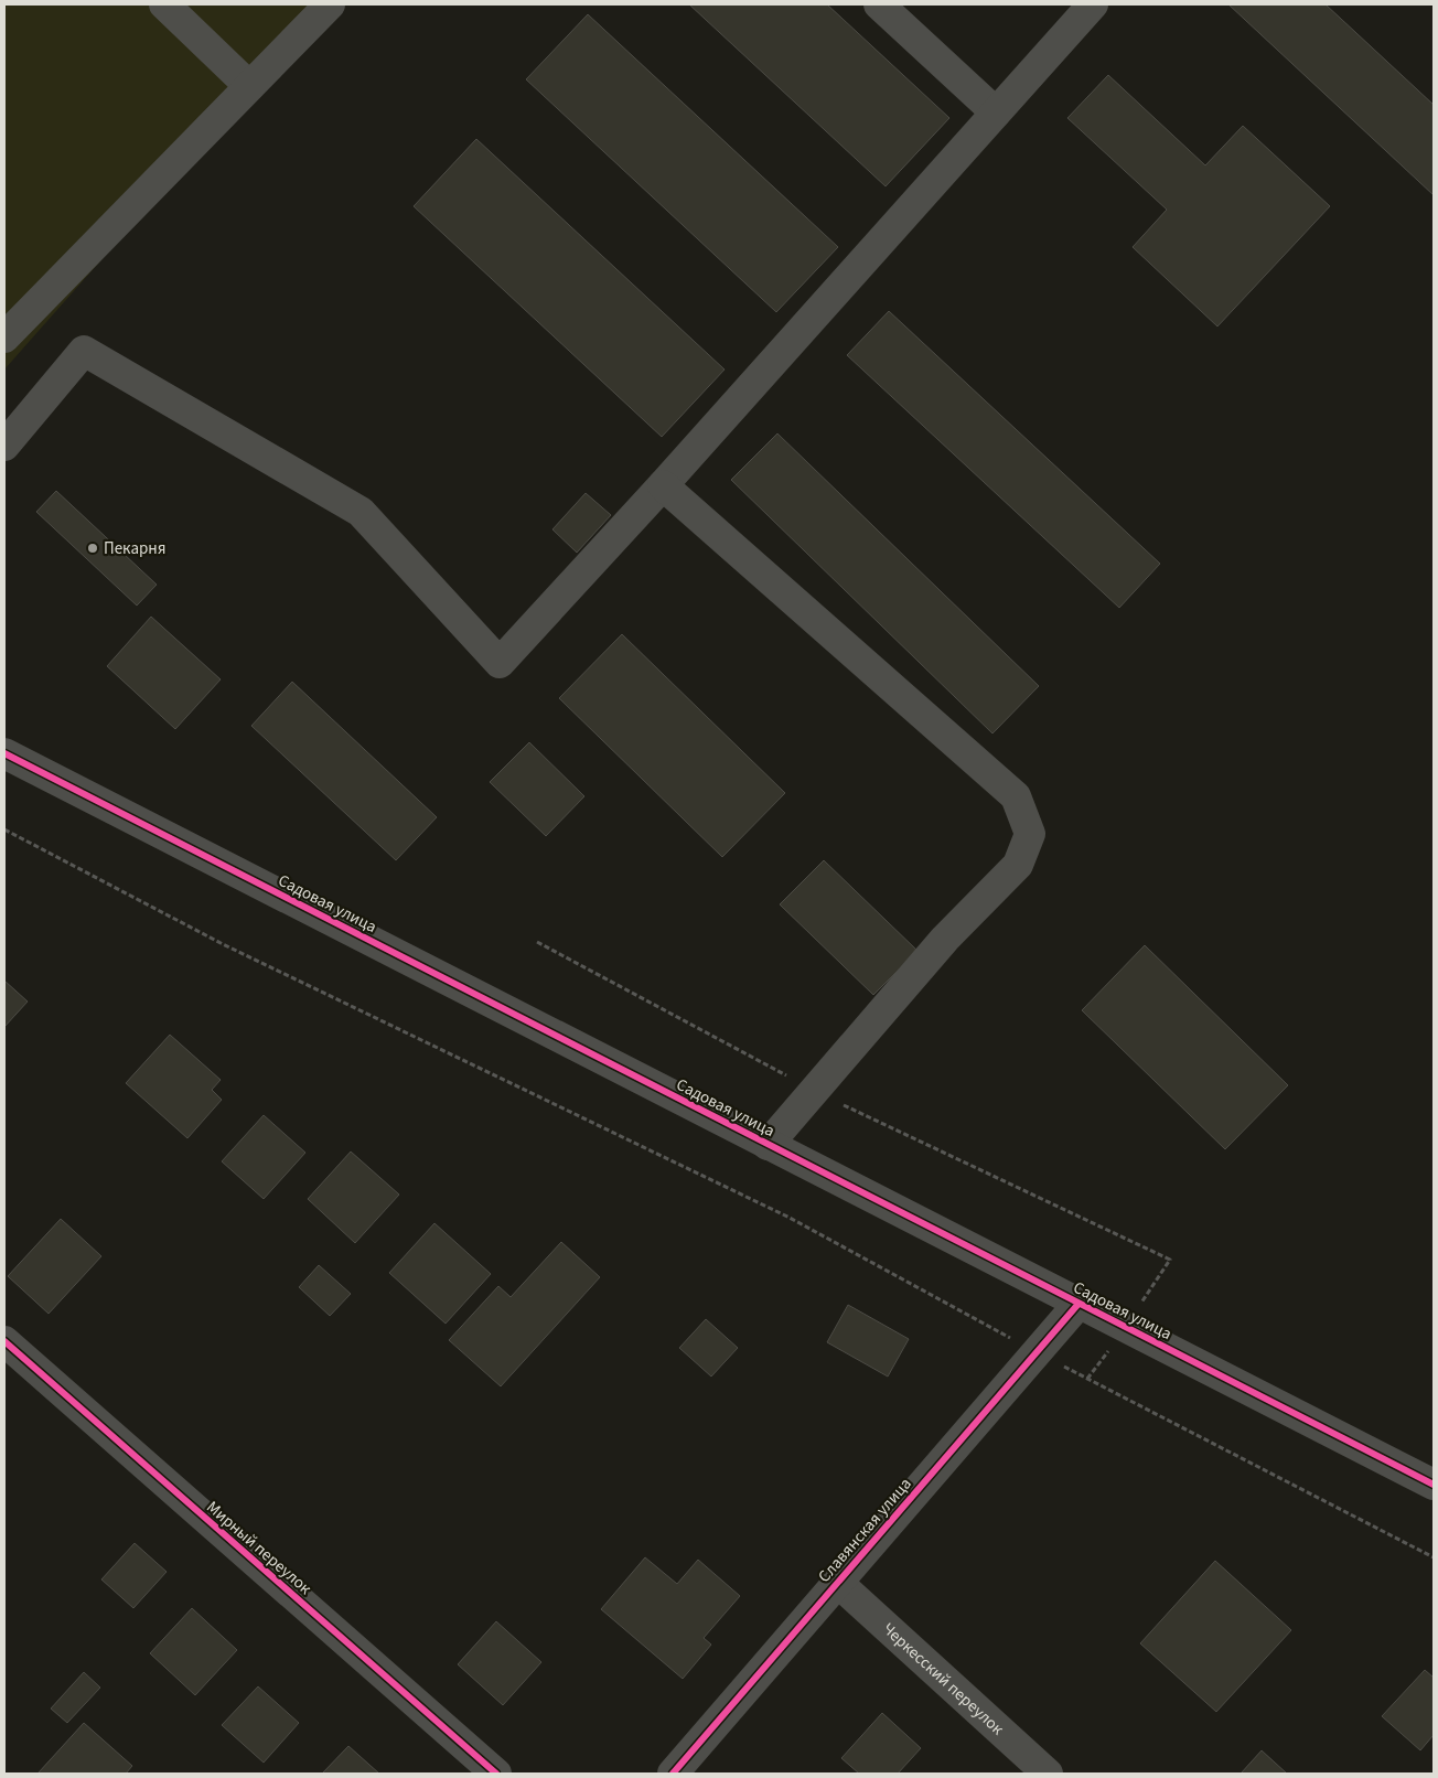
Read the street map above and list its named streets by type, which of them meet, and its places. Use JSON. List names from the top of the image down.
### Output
{
  "streets": {
    "street": [
      "Садовая улица",
      "Славянская улица",
      "Мирный переулок",
      "Черкесский переулок"
    ]
  },
  "crossings": [
    ["Садовая улица", "Славянская улица"],
    ["Славянская улица", "Черкесский переулок"]
  ],
  "places": ["Пекарня"]
}
